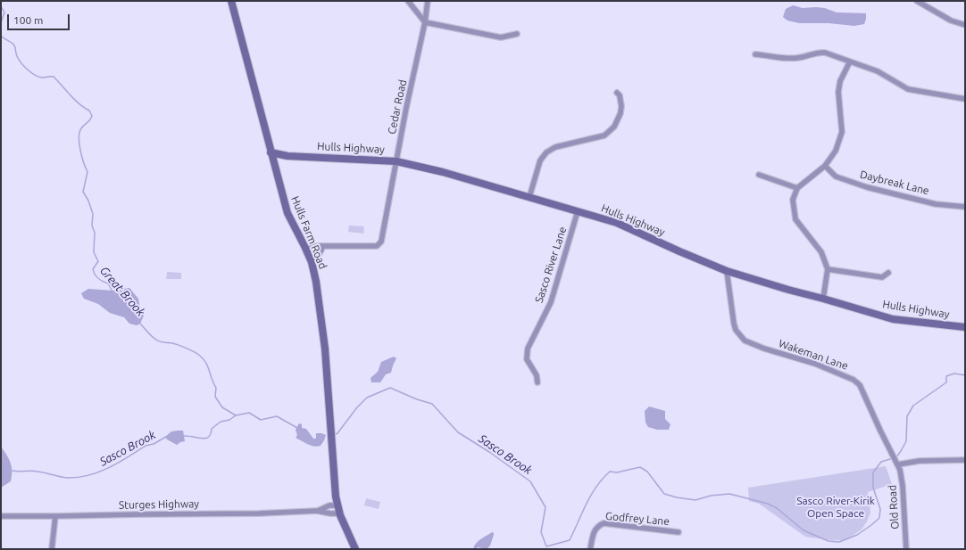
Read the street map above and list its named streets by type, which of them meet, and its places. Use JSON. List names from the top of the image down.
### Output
{
  "streets": {
    "street": [
      "Cedar Road",
      "Hulls Highway",
      "Daybreak Lane",
      "Hulls Farm Road",
      "Sasco River Lane",
      "Wakeman Lane",
      "Sturges Highway",
      "Old Road",
      "Godfrey Lane"
    ]
  },
  "crossings": [
    ["Cedar Road", "Hulls Highway"],
    ["Cedar Road", "Hulls Farm Road"],
    ["Hulls Highway", "Hulls Farm Road"],
    ["Hulls Highway", "Sasco River Lane"],
    ["Hulls Highway", "Wakeman Lane"],
    ["Hulls Farm Road", "Sturges Highway"],
    ["Wakeman Lane", "Old Road"]
  ],
  "water": ["Great Brook", "Sasco Brook"],
  "parks": ["Sasco River-Kirik Open Space"],
  "scale_bar": "100 m"
}
